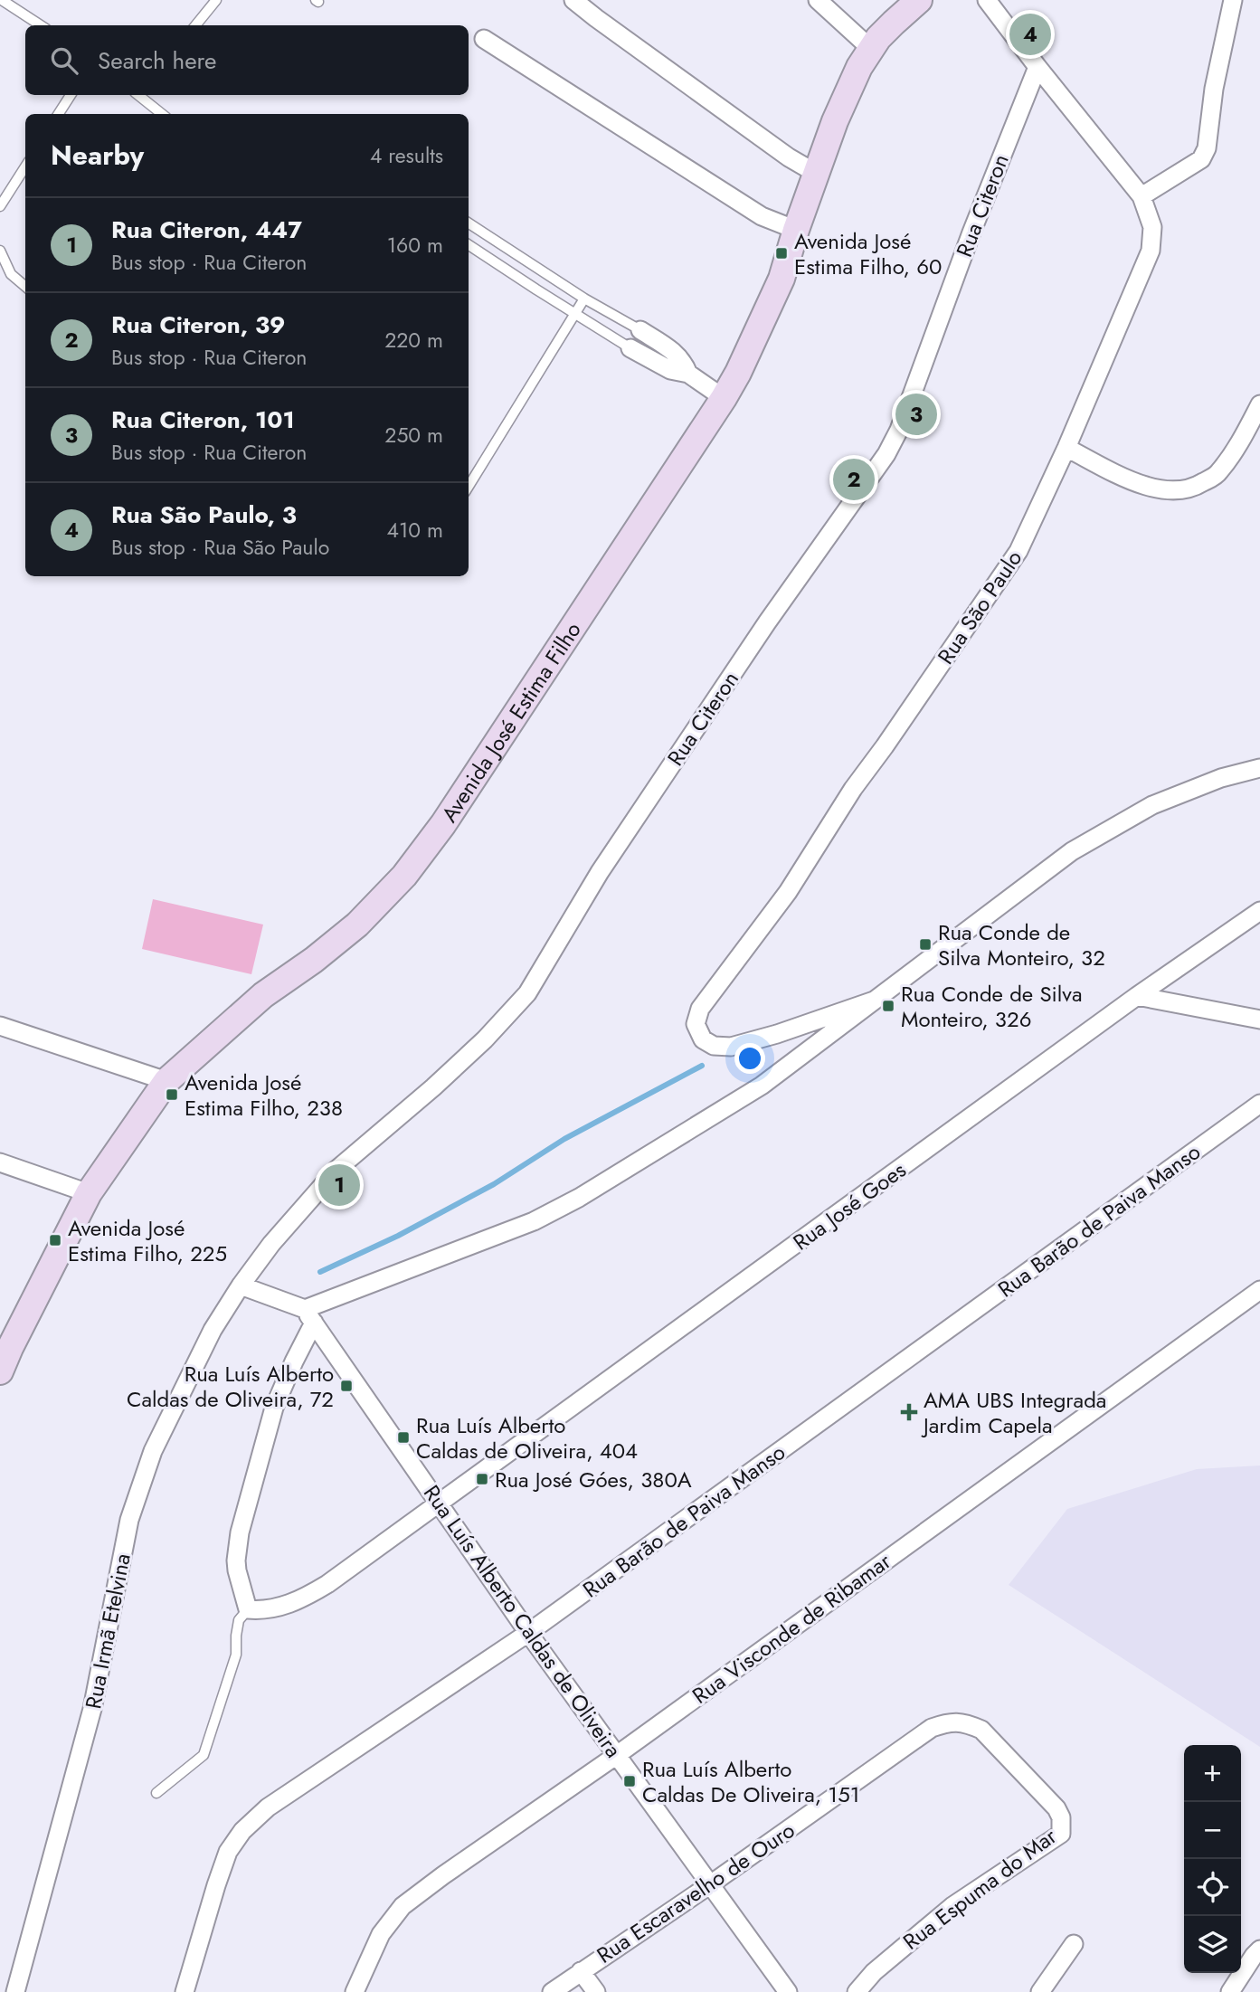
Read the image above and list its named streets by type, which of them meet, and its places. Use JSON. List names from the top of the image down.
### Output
{
  "streets": {
    "street": [
      "Rua Citeron",
      "Rua São Paulo",
      "Avenida José Estima Filho",
      "Rua José Goes",
      "Rua Barão de Paiva Manso",
      "Rua Luís Alberto Caldas de Oliveira",
      "Rua Visconde de Ribamar",
      "Rua Irmã Etelvina",
      "Rua Espuma do Mar",
      "Rua Escaravelho de Ouro"
    ]
  },
  "crossings": [
    ["Rua Citeron", "Rua São Paulo"],
    ["Rua Citeron", "Rua Irmã Etelvina"],
    ["Rua José Goes", "Rua Luís Alberto Caldas de Oliveira"],
    ["Rua Barão de Paiva Manso", "Rua Luís Alberto Caldas de Oliveira"],
    ["Rua Luís Alberto Caldas de Oliveira", "Rua Visconde de Ribamar"],
    ["Rua Luís Alberto Caldas de Oliveira", "Rua Escaravelho de Ouro"],
    ["Rua Espuma do Mar", "Rua Escaravelho de Ouro"]
  ],
  "places": {
    "transit": [
      "Avenida José Estima Filho, 60",
      "Rua Conde de Silva Monteiro, 32",
      "Rua Conde de Silva Monteiro, 326",
      "Avenida José Estima Filho, 238",
      "Avenida José Estima Filho, 225",
      "Rua Luís Alberto Caldas de Oliveira, 72",
      "Rua Luís Alberto Caldas de Oliveira, 404",
      "Rua José Góes, 380A",
      "Rua Luís Alberto Caldas De Oliveira, 151"
    ],
    "health": ["AMA UBS Integrada Jardim Capela"]
  },
  "page": {
    "pins": [
      "4",
      "3",
      "2",
      "1"
    ],
    "search": "Search here",
    "heading": ["Nearby", "4 results"],
    "list": [
      {
        "mark": "1",
        "name": "Rua Citeron, 447",
        "note": "Bus stop · Rua Citeron",
        "value": "160 m"
      },
      {
        "mark": "2",
        "name": "Rua Citeron, 39",
        "note": "Bus stop · Rua Citeron",
        "value": "220 m"
      },
      {
        "mark": "3",
        "name": "Rua Citeron, 101",
        "note": "Bus stop · Rua Citeron",
        "value": "250 m"
      },
      {
        "mark": "4",
        "name": "Rua São Paulo, 3",
        "note": "Bus stop · Rua São Paulo",
        "value": "410 m"
      }
    ],
    "map_buttons": ["+", "−"]
  }
}
